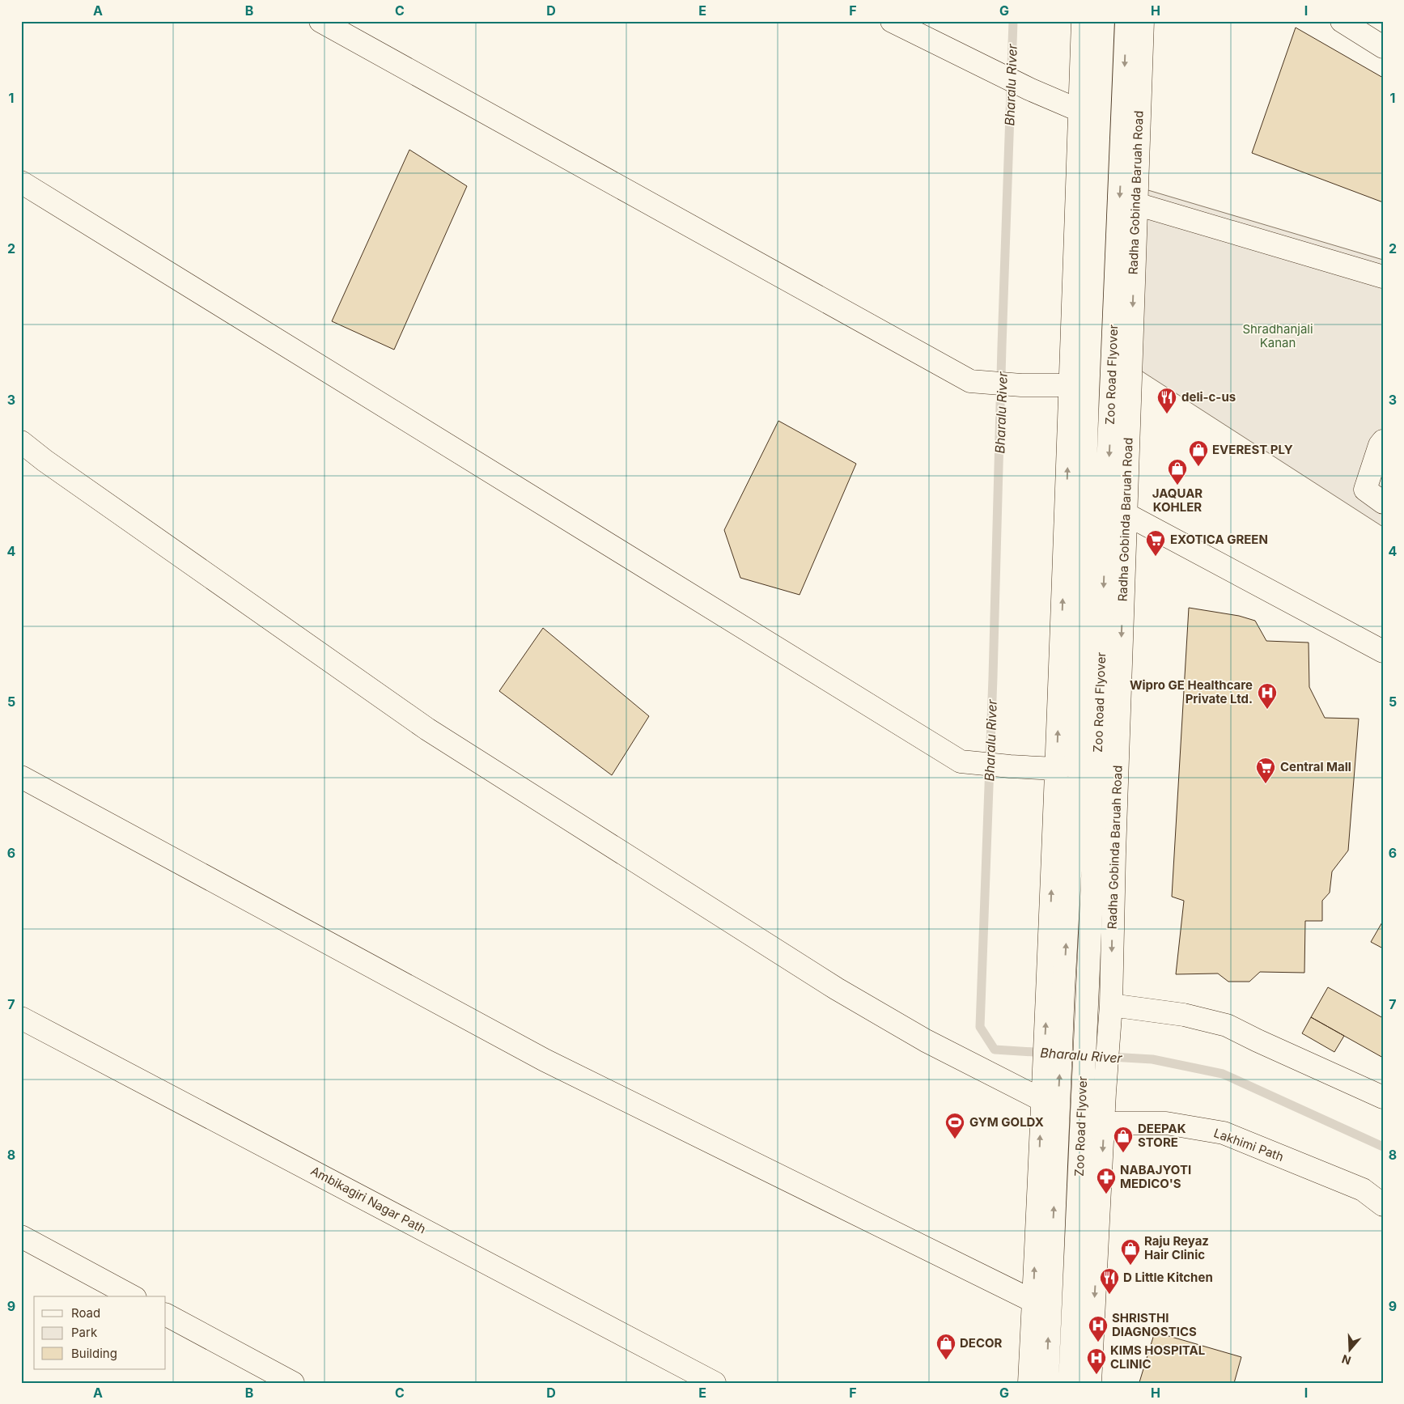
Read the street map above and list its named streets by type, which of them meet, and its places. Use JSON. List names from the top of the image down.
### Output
{
  "streets": {
    "street": [
      "Radha Gobinda Baruah Road",
      "Zoo Road Flyover",
      "Lakhimi Path",
      "Ambikagiri Nagar Path"
    ]
  },
  "crossings": [
    ["Radha Gobinda Baruah Road", "Lakhimi Path"]
  ],
  "water": ["Bharalu River"],
  "parks": ["Shradhanjali Kanan"],
  "places": {
    "restaurant": ["deli-c-us", "D Little Kitchen"],
    "shop": [
      "EVEREST PLY",
      "JAQUAR KOHLER",
      "DEEPAK STORE",
      "Raju Reyaz Hair Clinic",
      "DECOR"
    ],
    "supermarket": ["EXOTICA GREEN", "Central Mall"],
    "hospital": ["Wipro GE Healthcare Private Ltd.", "SHRISTHI DIAGNOSTICS", "KIMS HOSPITAL CLINIC"],
    "sports": ["GYM GOLDX"],
    "pharmacy": ["NABAJYOTI MEDICO'S"]
  },
  "legend": ["Road", "Park", "Building"],
  "north": "bottom",
  "grid": {
    "columns": [
      "A",
      "B",
      "C",
      "D",
      "E",
      "F",
      "G",
      "H",
      "I"
    ],
    "rows": [
      "1",
      "2",
      "3",
      "4",
      "5",
      "6",
      "7",
      "8",
      "9"
    ]
  }
}
